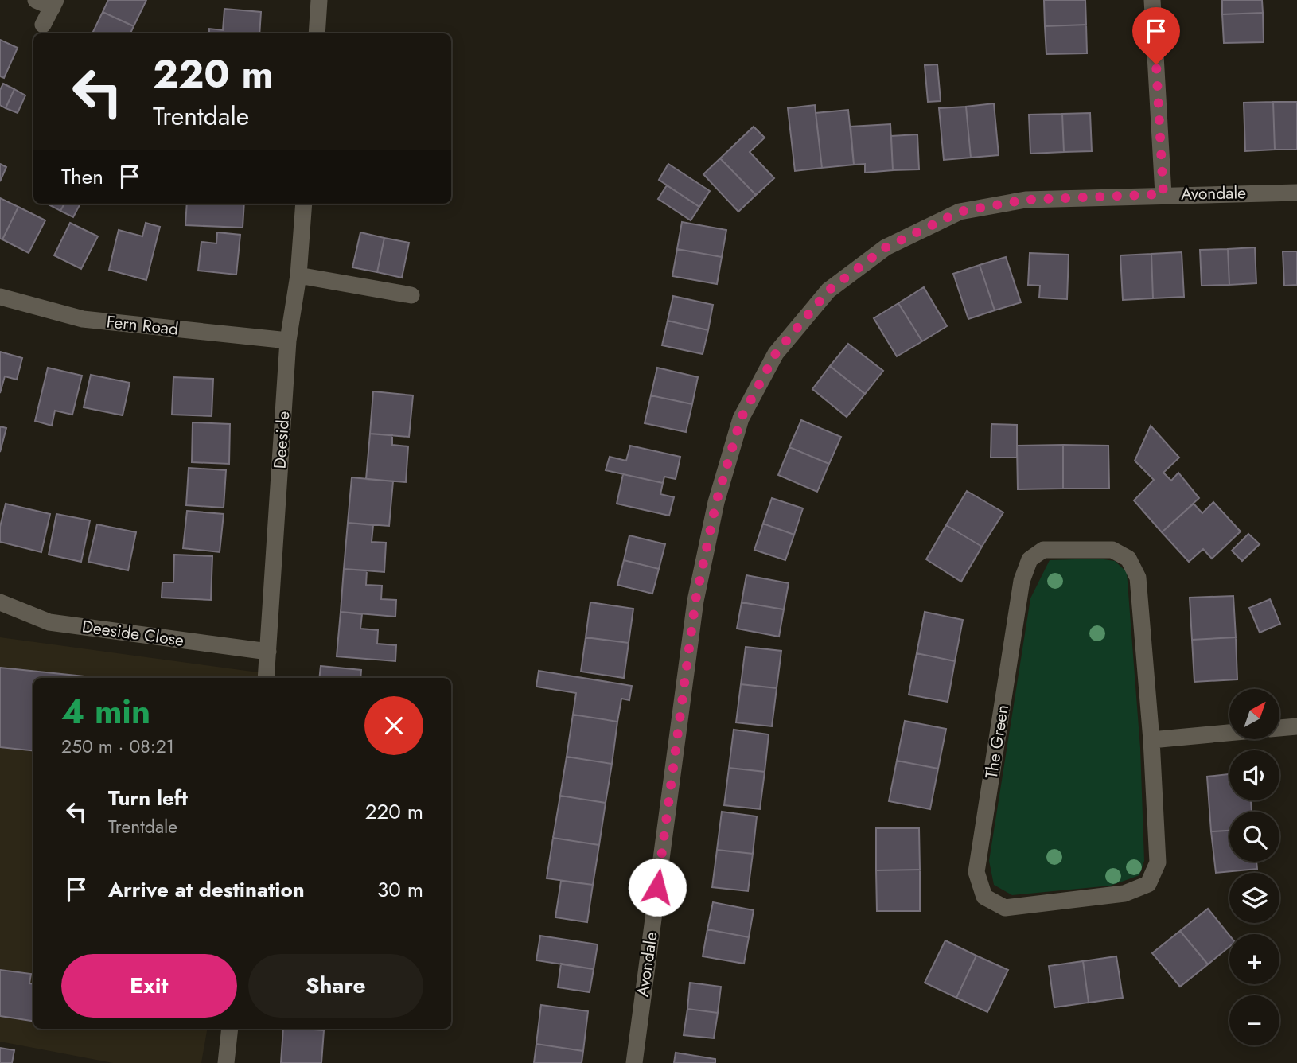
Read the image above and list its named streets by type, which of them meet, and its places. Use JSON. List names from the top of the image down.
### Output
{
  "streets": {
    "street": [
      "Avondale",
      "Fern Road",
      "Deeside",
      "Deeside Close",
      "The Green"
    ]
  },
  "crossings": [
    ["Fern Road", "Deeside"],
    ["Deeside", "Deeside Close"]
  ],
  "north": "top right",
  "page": {
    "turn": ["220 m", "Trentdale"],
    "then": "Then",
    "heading": ["4 min", "250 m · 08:21"],
    "map_buttons": ["+", "−"],
    "list": [
      {
        "name": "Turn left",
        "note": "Trentdale",
        "value": "220 m"
      },
      {
        "name": "Arrive at destination",
        "value": "30 m"
      }
    ],
    "buttons": ["Exit", "Share"]
  }
}
